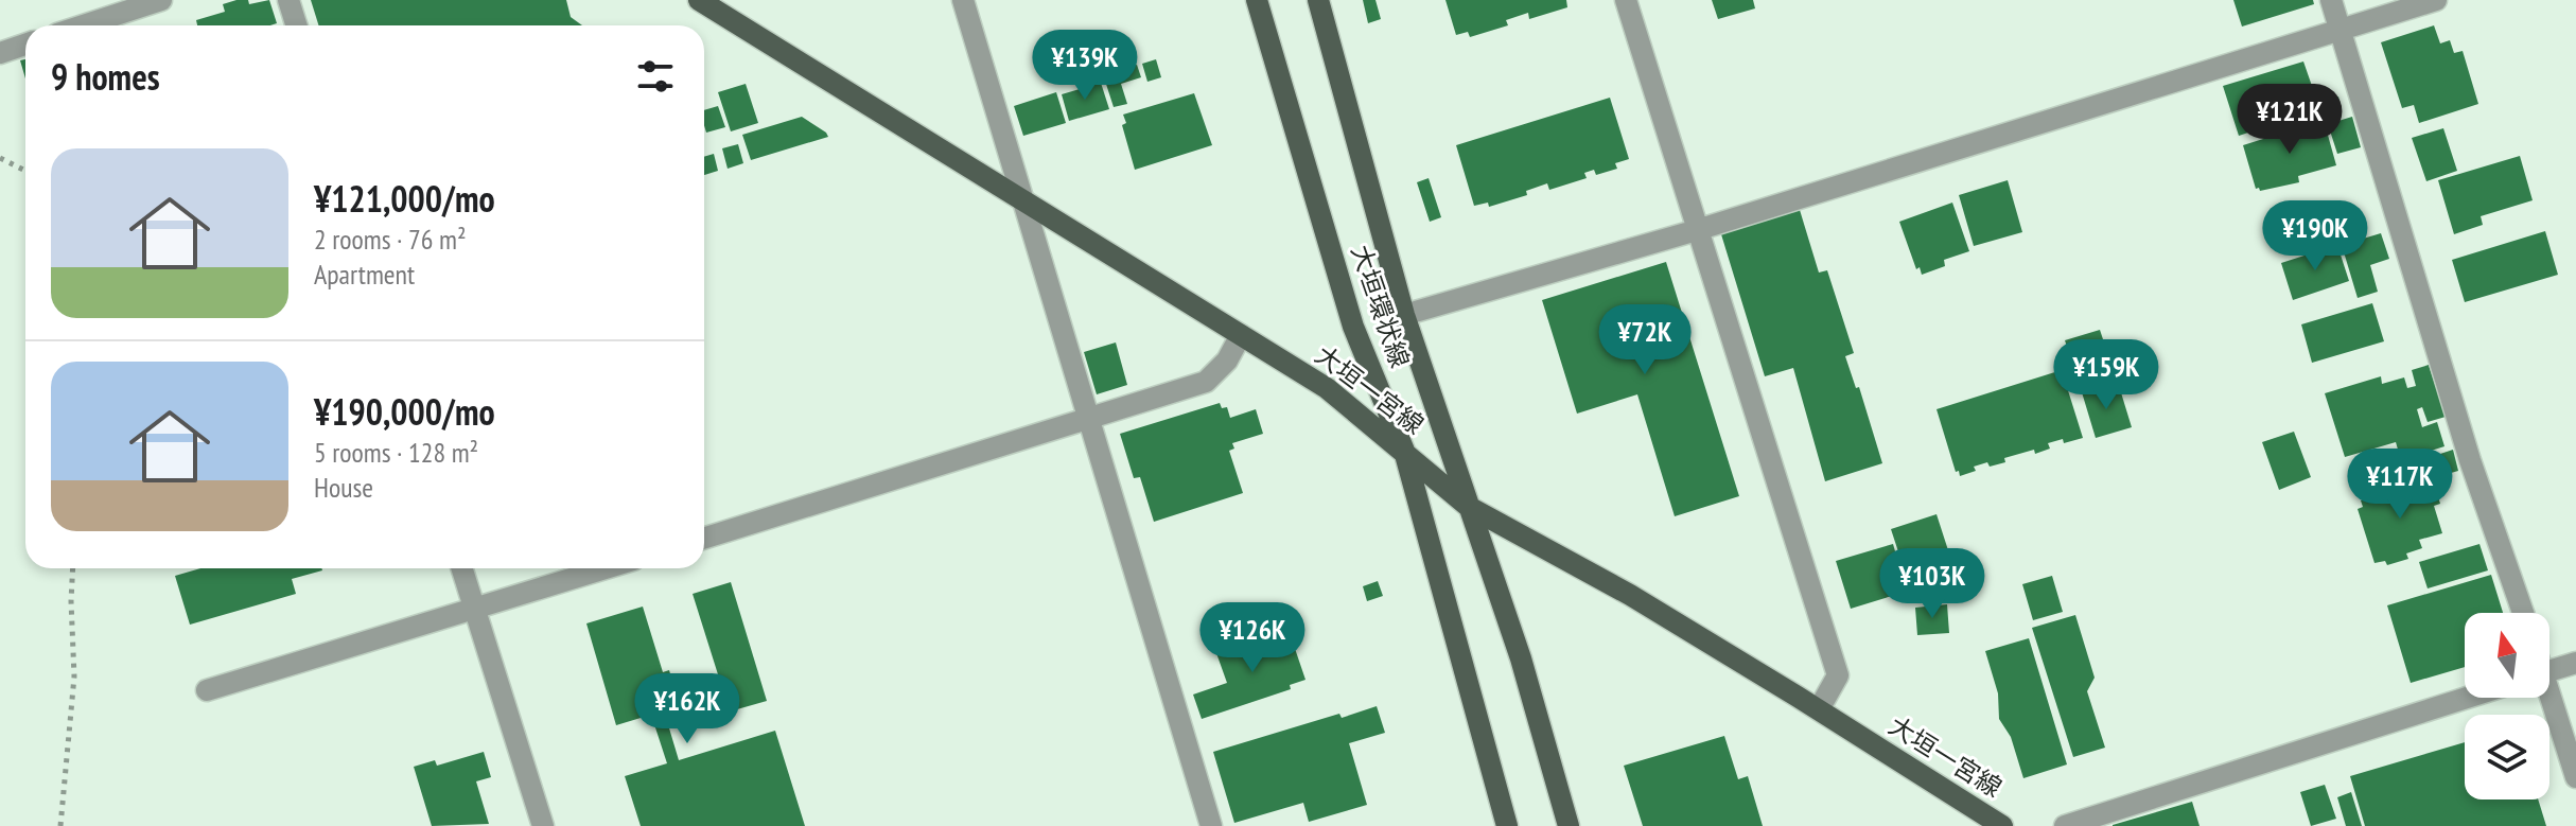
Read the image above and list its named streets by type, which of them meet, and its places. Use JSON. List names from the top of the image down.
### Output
{
  "streets": {
    "main road": ["大垣環状線", "大垣一宮線"]
  },
  "crossings": [
    ["大垣環状線", "大垣一宮線"]
  ],
  "north": "top",
  "page": {
    "heading": "9 homes",
    "price": [
      "¥139K",
      "¥121K",
      "¥190K",
      "¥72K",
      "¥159K",
      "¥117K",
      "¥103K",
      "¥126K",
      "¥162K"
    ],
    "list": [
      {
        "name": "¥121,000/mo",
        "note": "2 rooms · 76 m² · Apartment"
      },
      {
        "name": "¥190,000/mo",
        "note": "5 rooms · 128 m² · House"
      }
    ]
  }
}
